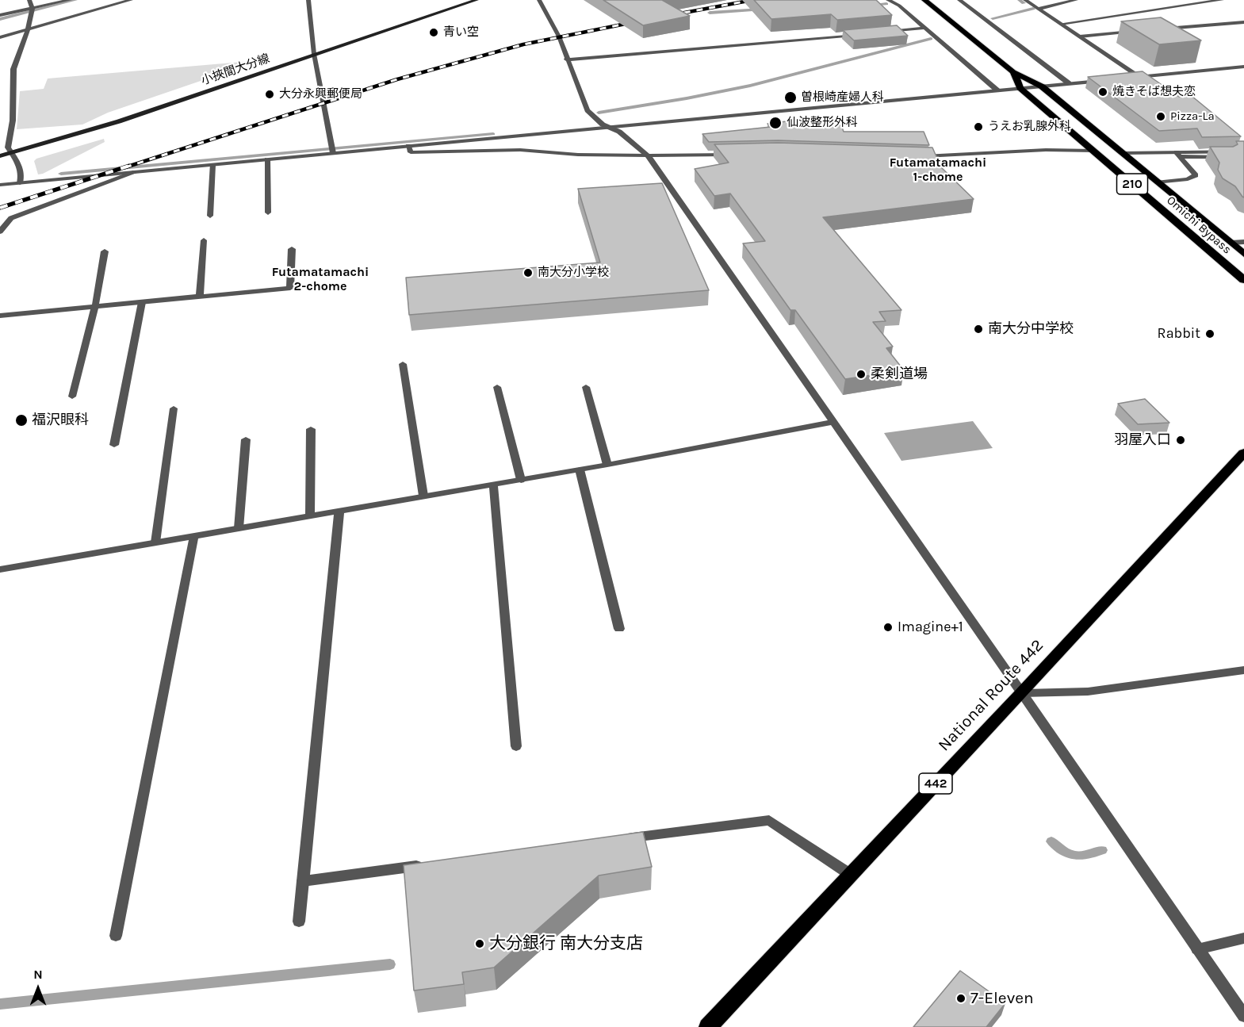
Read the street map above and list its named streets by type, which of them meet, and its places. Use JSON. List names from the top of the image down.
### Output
{
  "streets": {
    "highway": [
      "210",
      "Omichi Bypass",
      "National Route 442",
      "442"
    ],
    "main road": ["小挾間大分線"]
  },
  "districts": ["Futamatamachi 1-chome", "Futamatamachi 2-chome"],
  "places": [
    "青い空",
    "焼きそば想夫恋",
    "大分永興郵便局",
    "曽根崎産婦人科",
    "Pizza-La",
    "仙波整形外科",
    "うえお乳腺外科",
    "南大分小学校",
    "南大分中学校",
    "Rabbit",
    "柔剣道場",
    "福沢眼科",
    "羽屋入口",
    "Imagine+1",
    "大分銀行 南大分支店",
    "7-Eleven"
  ],
  "north": "top"
}
